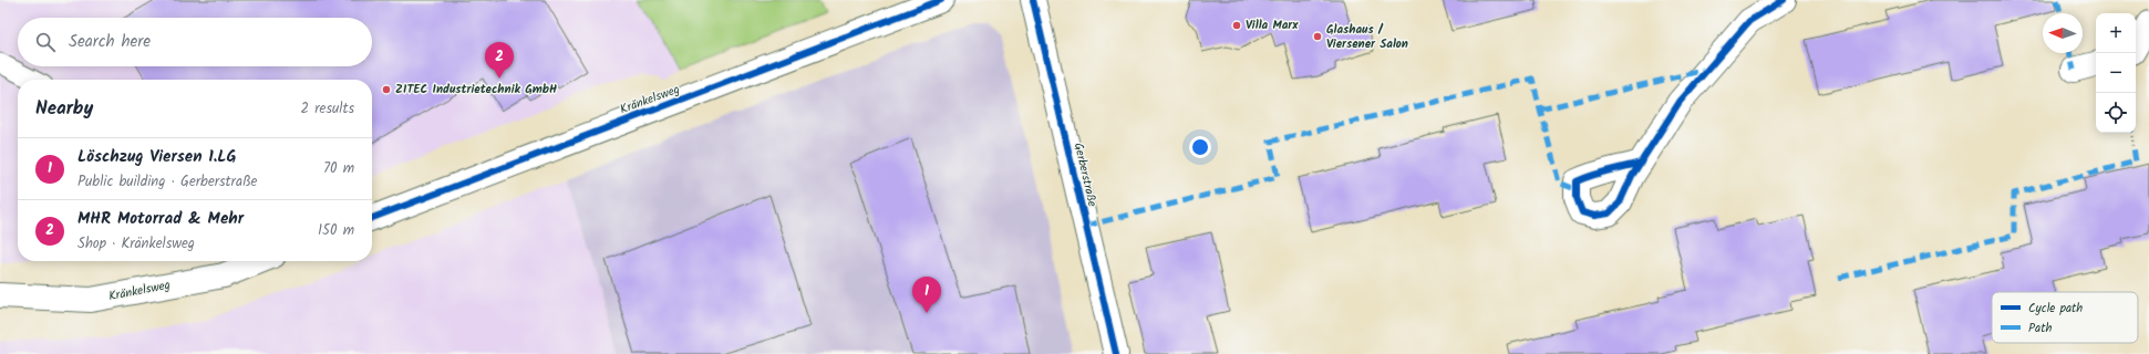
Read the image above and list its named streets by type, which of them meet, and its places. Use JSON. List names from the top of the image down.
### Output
{
  "streets": {
    "street": ["Kränkelsweg", "Gerberstraße"]
  },
  "places": ["Villa Marx", "Glashaus / Viersener Salon", "ZITEC Industrietechnik GmbH"],
  "legend": ["Cycle path", "Path"],
  "north": "left",
  "page": {
    "map_buttons": ["+", "−"],
    "search": "Search here",
    "pins": ["2", "1"],
    "heading": ["Nearby", "2 results"],
    "list": [
      {
        "mark": "1",
        "name": "Löschzug Viersen 1.LG",
        "note": "Public building · Gerberstraße",
        "value": "70 m"
      },
      {
        "mark": "2",
        "name": "MHR Motorrad & Mehr",
        "note": "Shop · Kränkelsweg",
        "value": "150 m"
      }
    ]
  }
}
